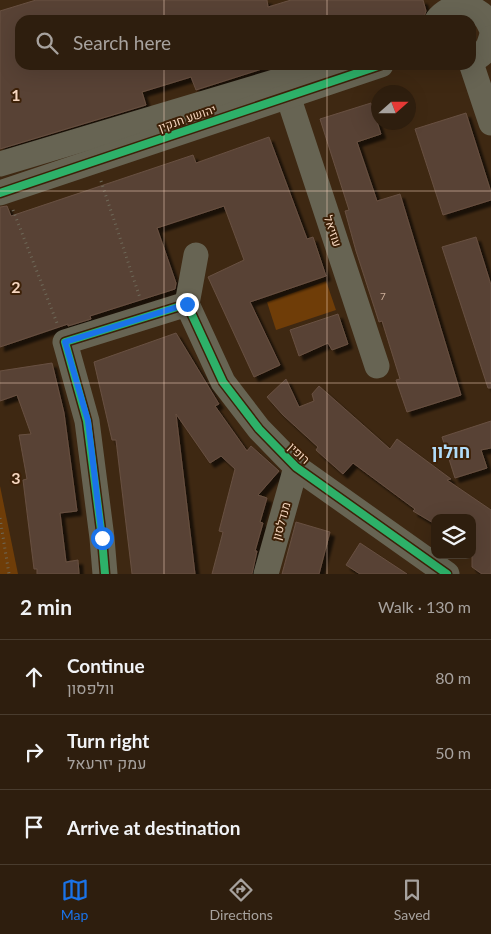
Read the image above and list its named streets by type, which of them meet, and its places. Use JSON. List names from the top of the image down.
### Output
{
  "streets": {
    "street": [
      "יהושע חנקין",
      "עוזיאל",
      "רופין",
      "מנדלסון"
    ]
  },
  "crossings": [
    ["יהושע חנקין", "עוזיאל"],
    ["רופין", "מנדלסון"]
  ],
  "districts": ["חולון"],
  "house_numbers": ["7"],
  "north": "right",
  "page": {
    "search": "Search here",
    "heading": ["2 min", "Walk · 130 m"],
    "list": [
      ["Continue", "וולפסון", "80 m"],
      ["Turn right", "עמק יזרעאל", "50 m"],
      "Arrive at destination"
    ],
    "nav": ["Map", "Directions", "Saved"]
  },
  "grid": {
    "rows": ["1", "2", "3"]
  }
}
